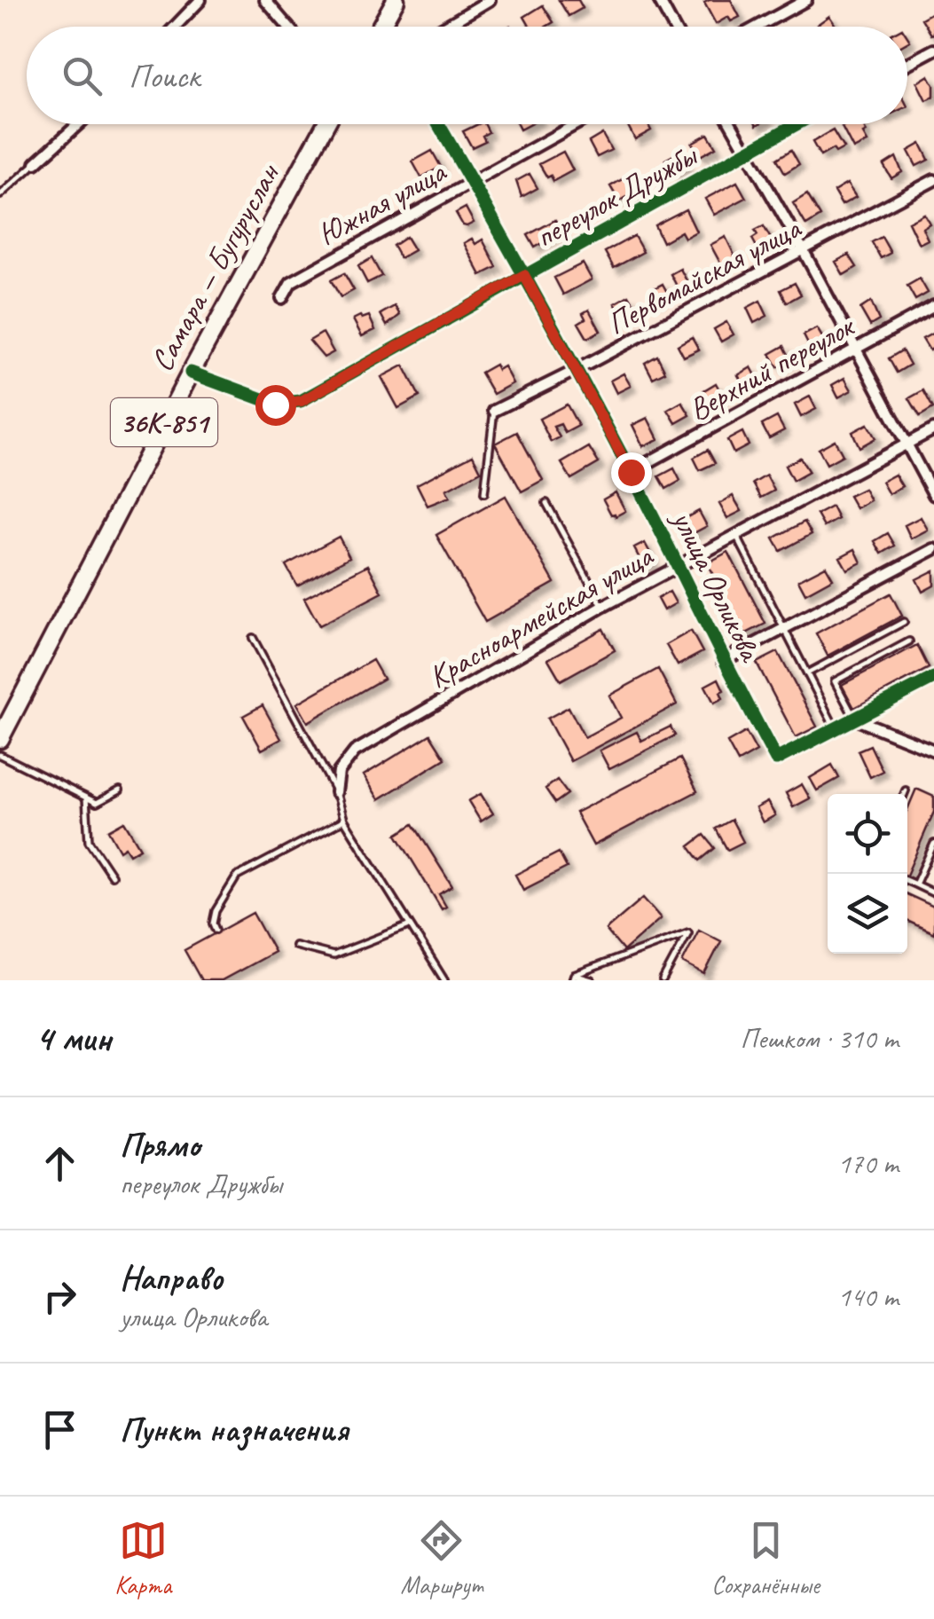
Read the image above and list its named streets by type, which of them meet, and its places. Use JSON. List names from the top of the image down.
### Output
{
  "streets": {
    "main road": ["Самара — Бугуруслан", "36К-851"],
    "street": [
      "переулок Дружбы",
      "Южная улица",
      "Первомайская улица",
      "Верхний переулок",
      "улица Орликова",
      "Красноармейская улица"
    ]
  },
  "crossings": [
    ["переулок Дружбы", "Самара — Бугуруслан"],
    ["переулок Дружбы", "улица Орликова"],
    ["Южная улица", "улица Орликова"],
    ["Первомайская улица", "улица Орликова"],
    ["Верхний переулок", "улица Орликова"],
    ["улица Орликова", "Красноармейская улица"]
  ],
  "page": {
    "search": "Поиск",
    "heading": ["4 мин", "Пешком · 310 m"],
    "list": [
      ["Прямо", "переулок Дружбы", "170 m"],
      ["Направо", "улица Орликова", "140 m"],
      "Пункт назначения"
    ],
    "nav": ["Карта", "Маршрут", "Сохранённые"]
  }
}
